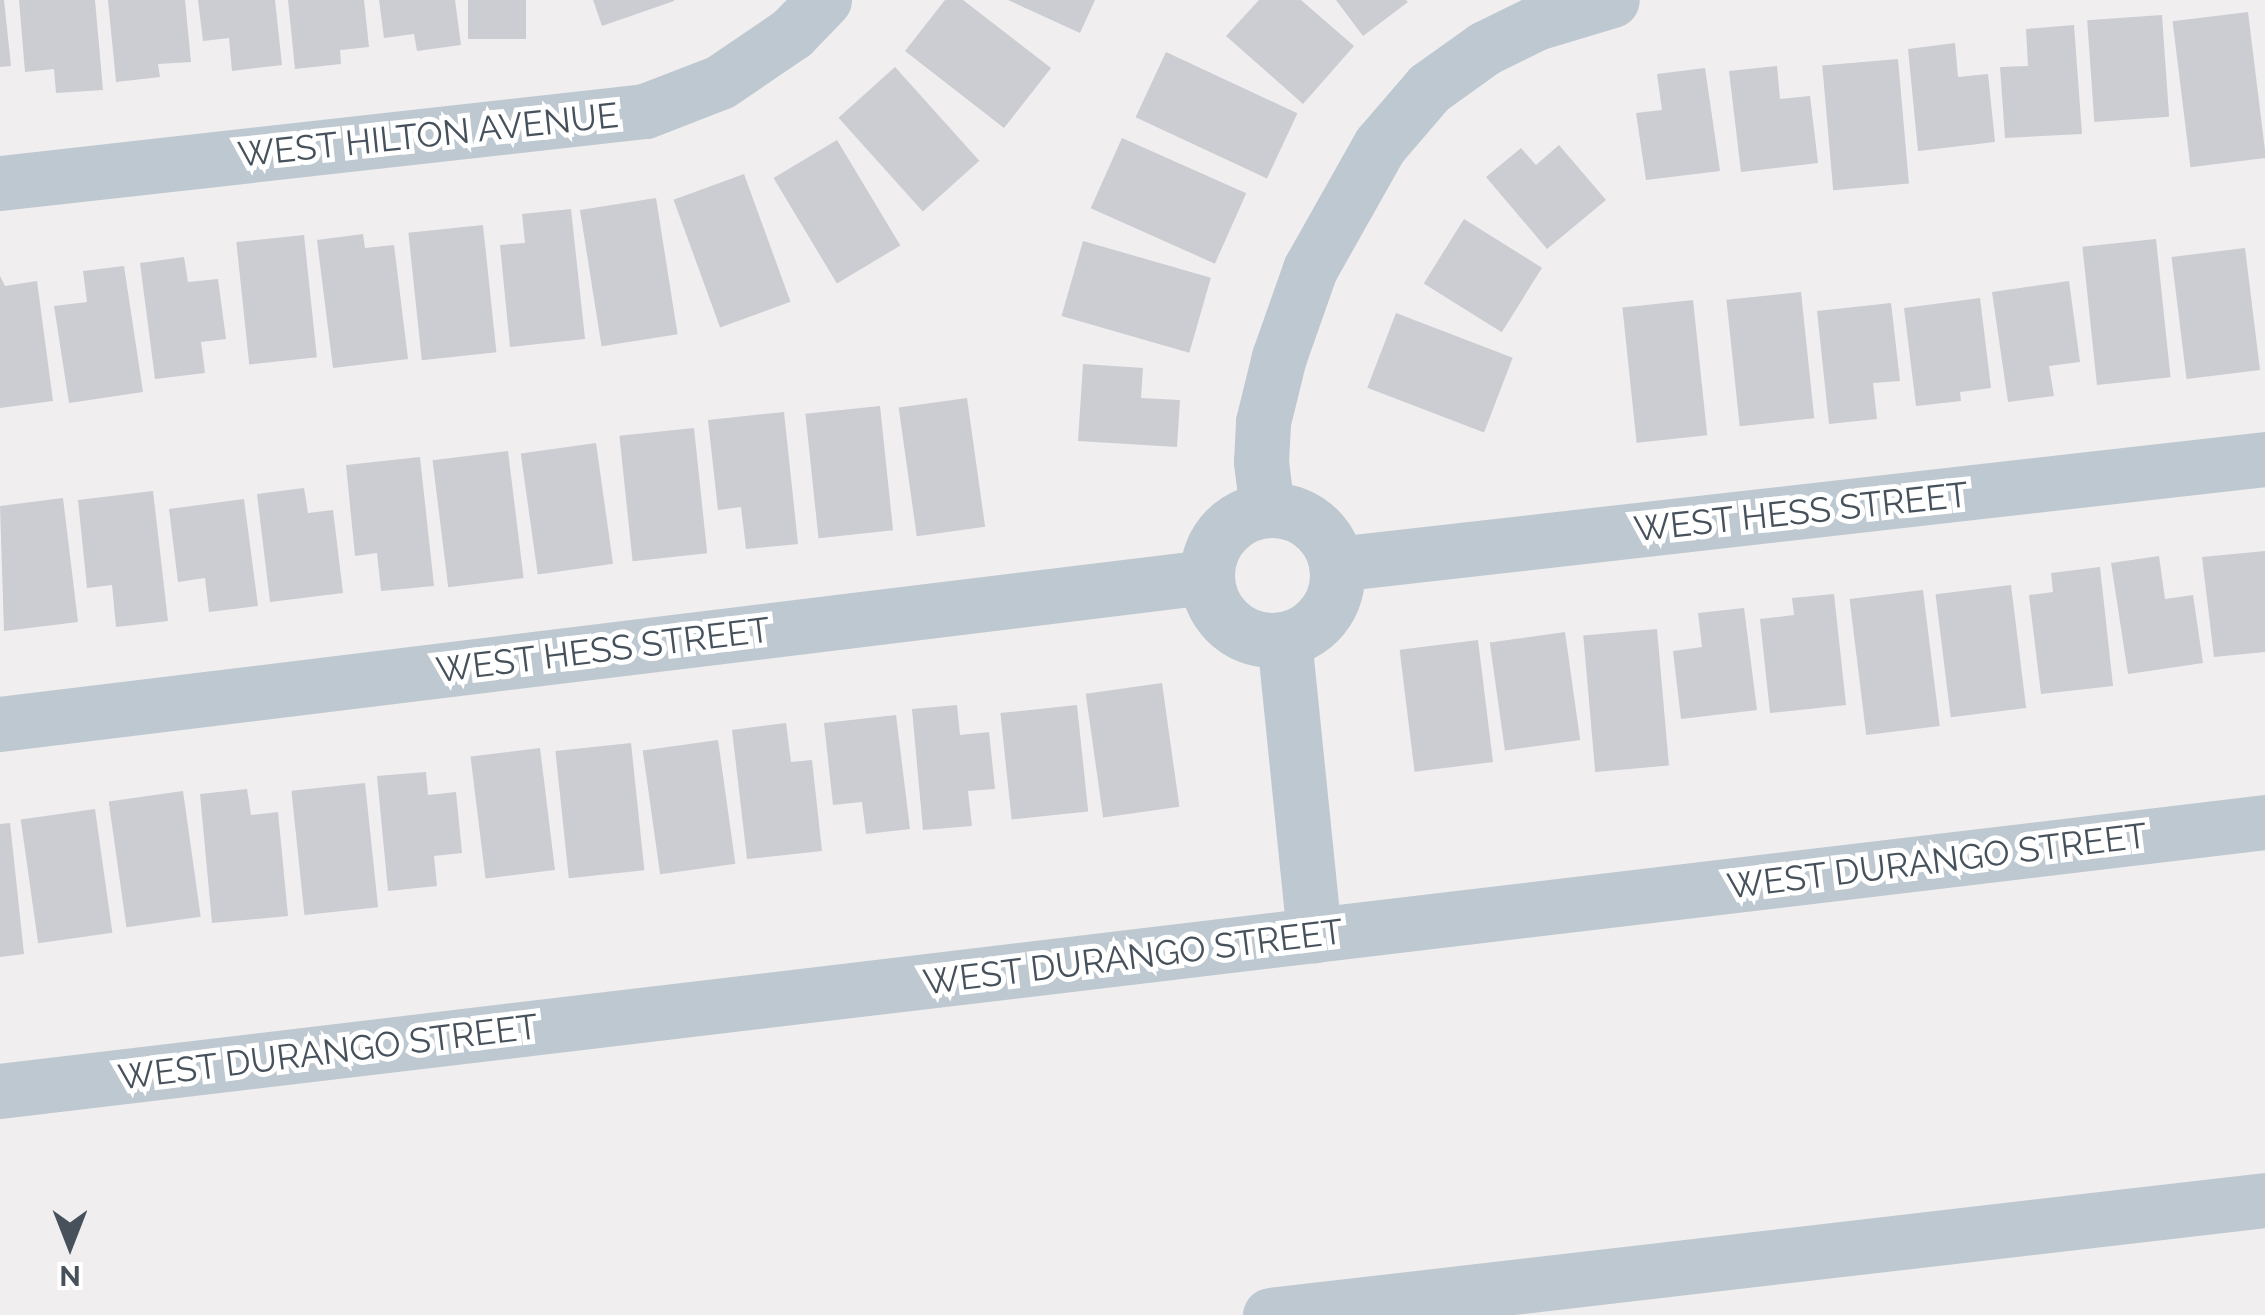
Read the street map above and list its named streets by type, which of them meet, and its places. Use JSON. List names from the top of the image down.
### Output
{
  "streets": {
    "street": ["WEST HILTON AVENUE", "WEST HESS STREET", "WEST DURANGO STREET"]
  },
  "north": "bottom"
}
